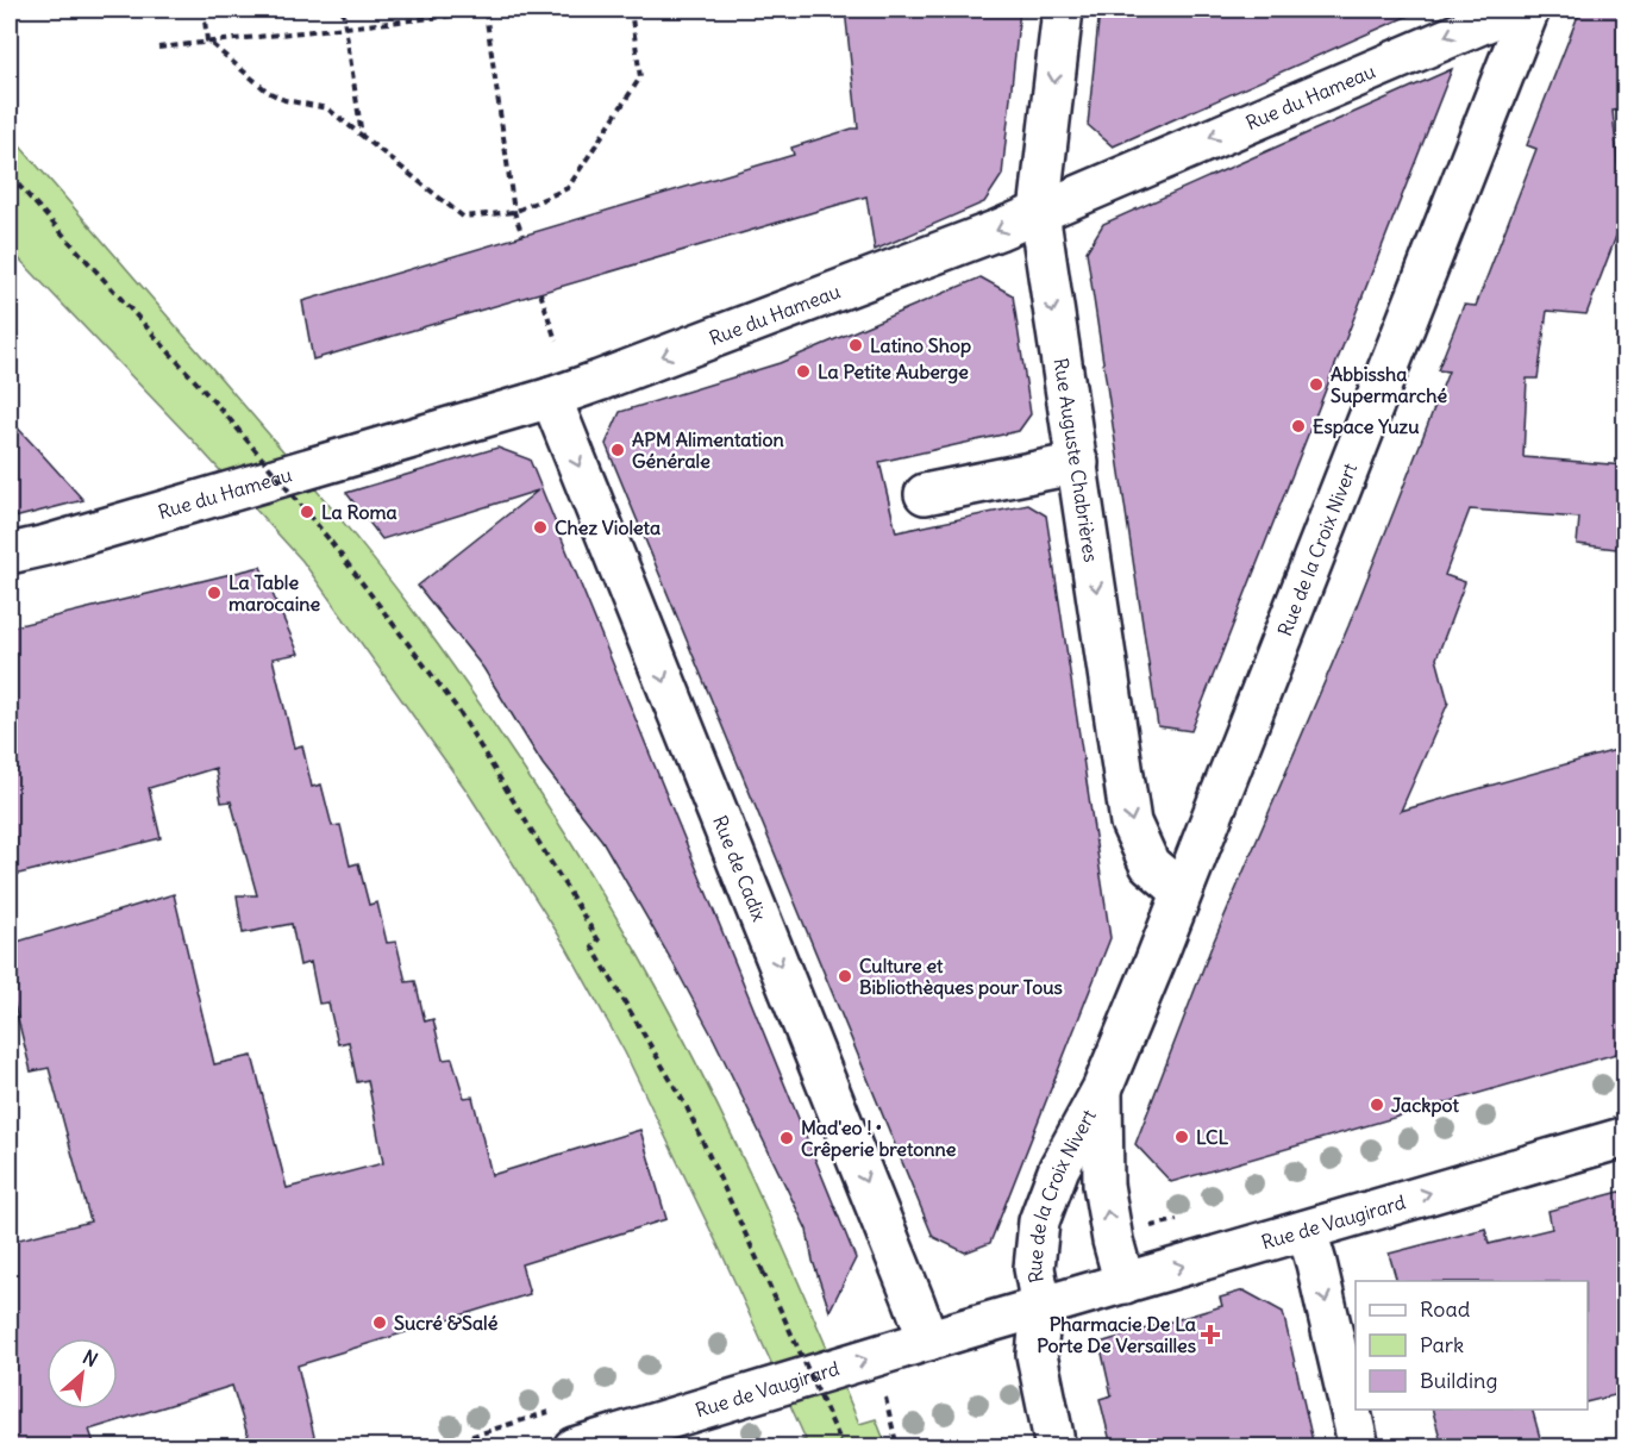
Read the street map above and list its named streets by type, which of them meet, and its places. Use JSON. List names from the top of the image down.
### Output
{
  "streets": {
    "street": [
      "Rue du Hameau",
      "Rue Auguste Chabrières",
      "Rue de la Croix Nivert",
      "Rue de Cadix",
      "Rue de Vaugirard"
    ]
  },
  "crossings": [
    ["Rue du Hameau", "Rue Auguste Chabrières"],
    ["Rue du Hameau", "Rue de Cadix"],
    ["Rue Auguste Chabrières", "Rue de la Croix Nivert"],
    ["Rue de la Croix Nivert", "Rue de Vaugirard"],
    ["Rue de Cadix", "Rue de Vaugirard"]
  ],
  "one_way": [
    "Rue du Hameau",
    "Rue Auguste Chabrières",
    "Rue de Cadix",
    "Rue de Vaugirard"
  ],
  "places": {
    "other": [
      "Latino Shop",
      "La Petite Auberge",
      "Abbissha Supermarché",
      "Espace Yuzu",
      "APM Alimentation Générale",
      "La Roma",
      "Chez Violeta",
      "La Table marocaine",
      "Culture et Bibliothèques pour Tous",
      "Jackpot",
      "LCL",
      "Mad'eo ! • Crêperie bretonne",
      "Sucré &Salé"
    ],
    "health": ["Pharmacie De La Porte De Versailles"]
  },
  "legend": ["Road", "Park", "Building"],
  "north": "top right"
}
